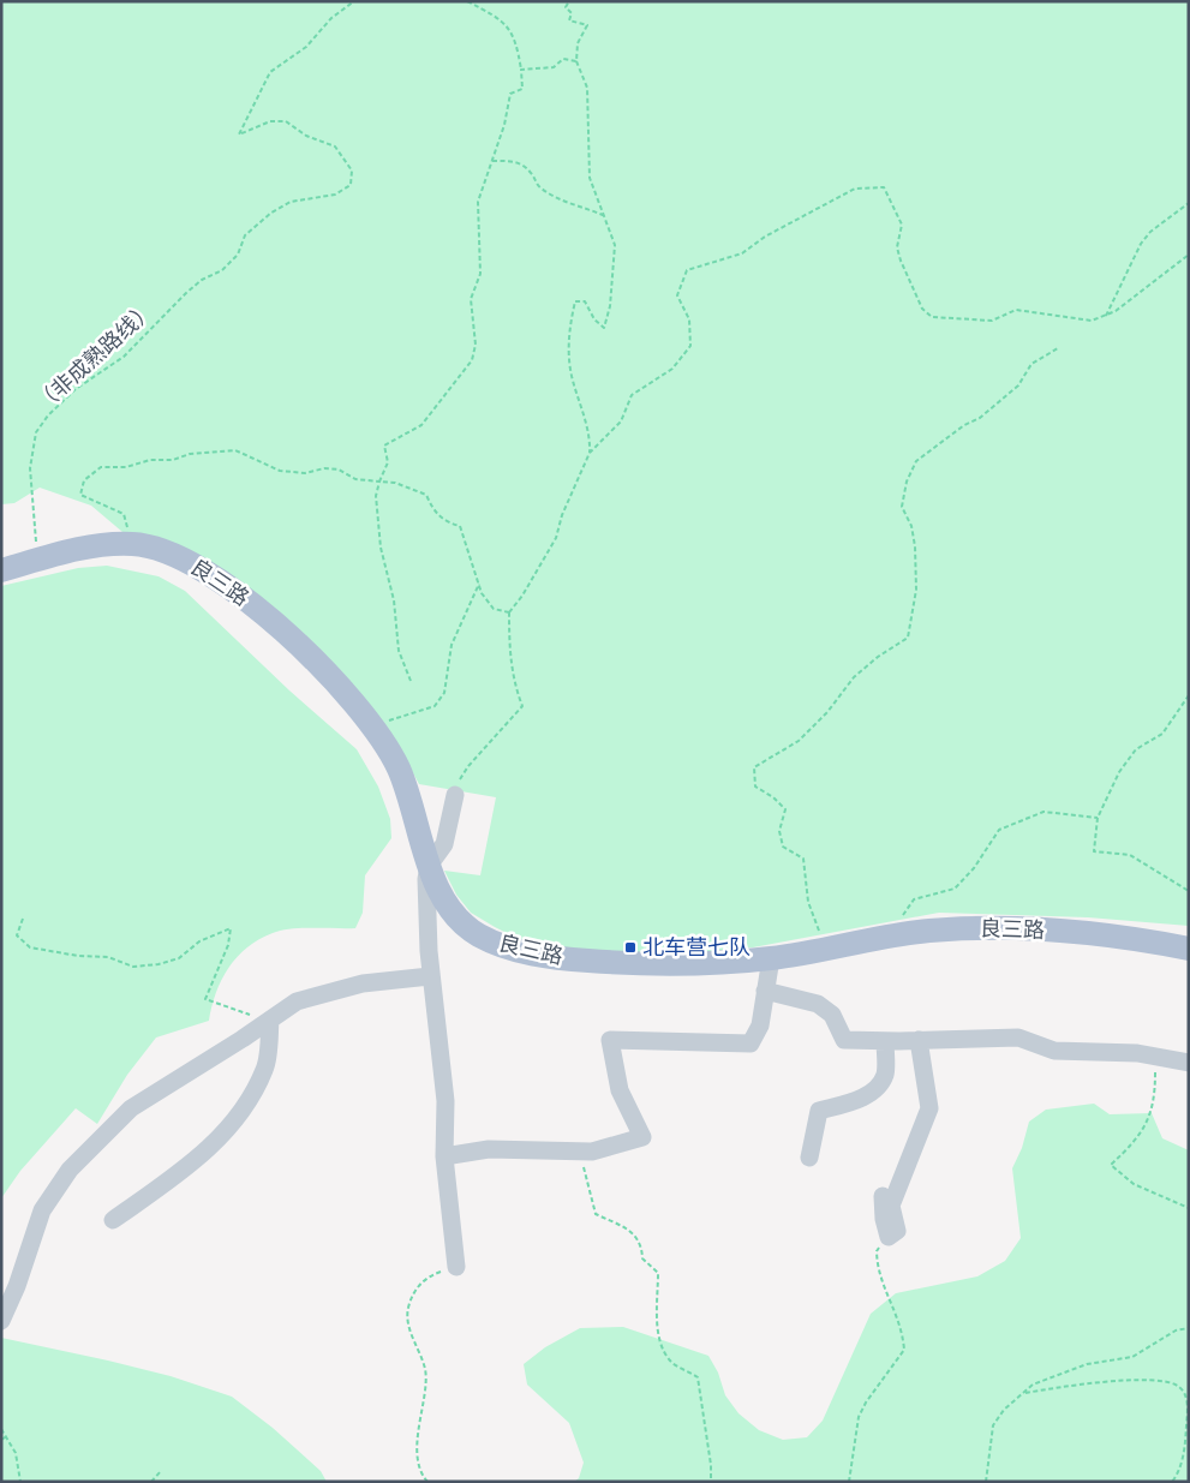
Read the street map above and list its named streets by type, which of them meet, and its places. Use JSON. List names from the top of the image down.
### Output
{
  "streets": {
    "main road": ["良三路"],
    "path": ["（非成熟路线）"]
  },
  "crossings": [
    ["（非成熟路线）", "良三路"]
  ],
  "places": {
    "transit": ["北车营七队"]
  }
}
